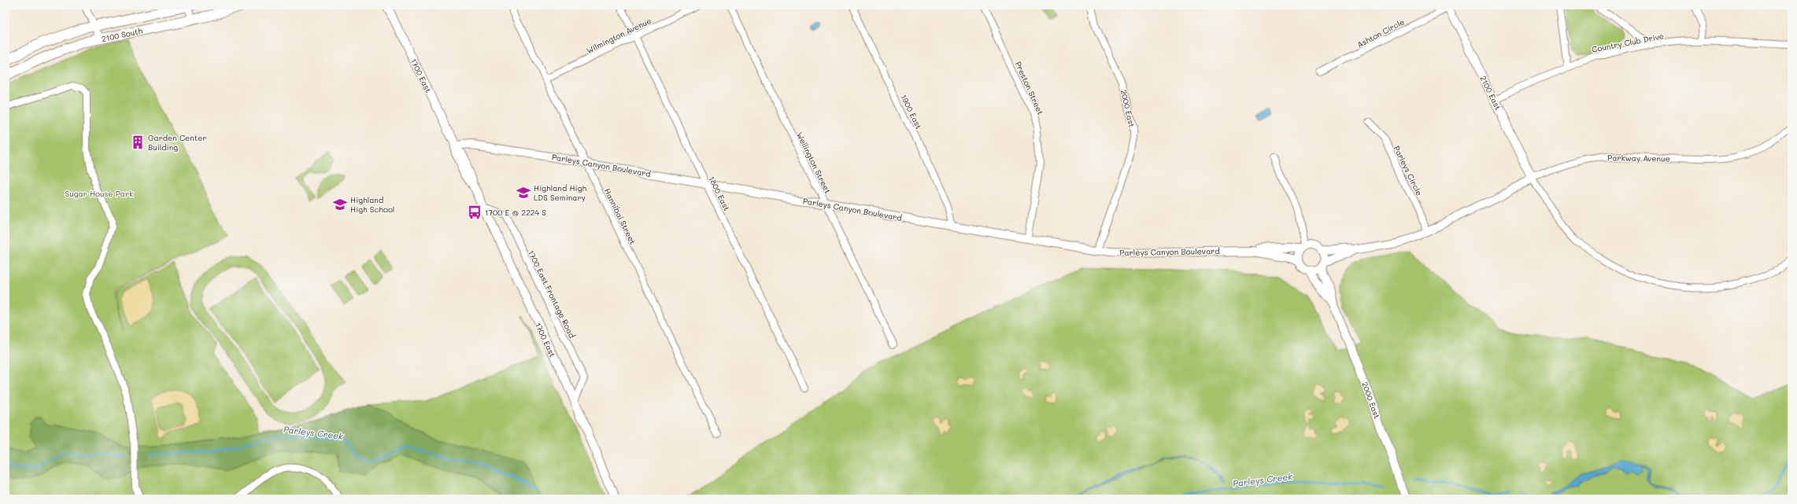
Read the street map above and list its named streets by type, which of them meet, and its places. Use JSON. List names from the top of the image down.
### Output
{
  "streets": {
    "main road": ["2100 South"],
    "street": [
      "Ashton Circle",
      "Wilmington Avenue",
      "Country Club Drive",
      "1700 East",
      "Preston Street",
      "2100 East",
      "2000 East",
      "1900 East",
      "Parkway Avenue",
      "Wellington Street",
      "Parleys Canyon Boulevard",
      "Parleys Circle",
      "1800 East",
      "Hannibal Street",
      "1700 East Frontage Road"
    ]
  },
  "crossings": [
    ["Ashton Circle", "2100 East"],
    ["Wilmington Avenue", "1800 East"],
    ["Wilmington Avenue", "Hannibal Street"],
    ["Country Club Drive", "2100 East"],
    ["1700 East", "Parleys Canyon Boulevard"],
    ["1700 East", "1700 East Frontage Road"],
    ["Preston Street", "Parleys Canyon Boulevard"],
    ["2100 East", "Parkway Avenue"],
    ["2000 East", "Parleys Canyon Boulevard"],
    ["1900 East", "Parleys Canyon Boulevard"],
    ["Parkway Avenue", "Parleys Circle"],
    ["Wellington Street", "Parleys Canyon Boulevard"],
    ["Parleys Canyon Boulevard", "1800 East"],
    ["Parleys Canyon Boulevard", "Hannibal Street"]
  ],
  "water": ["Parleys Creek"],
  "parks": ["Sugar House Park"],
  "places": {
    "building": ["Garden Center Building"],
    "school or university": ["Highland High LDS Seminary", "Highland High School"],
    "bus stop": ["1700 E @ 2224 S"]
  }
}
